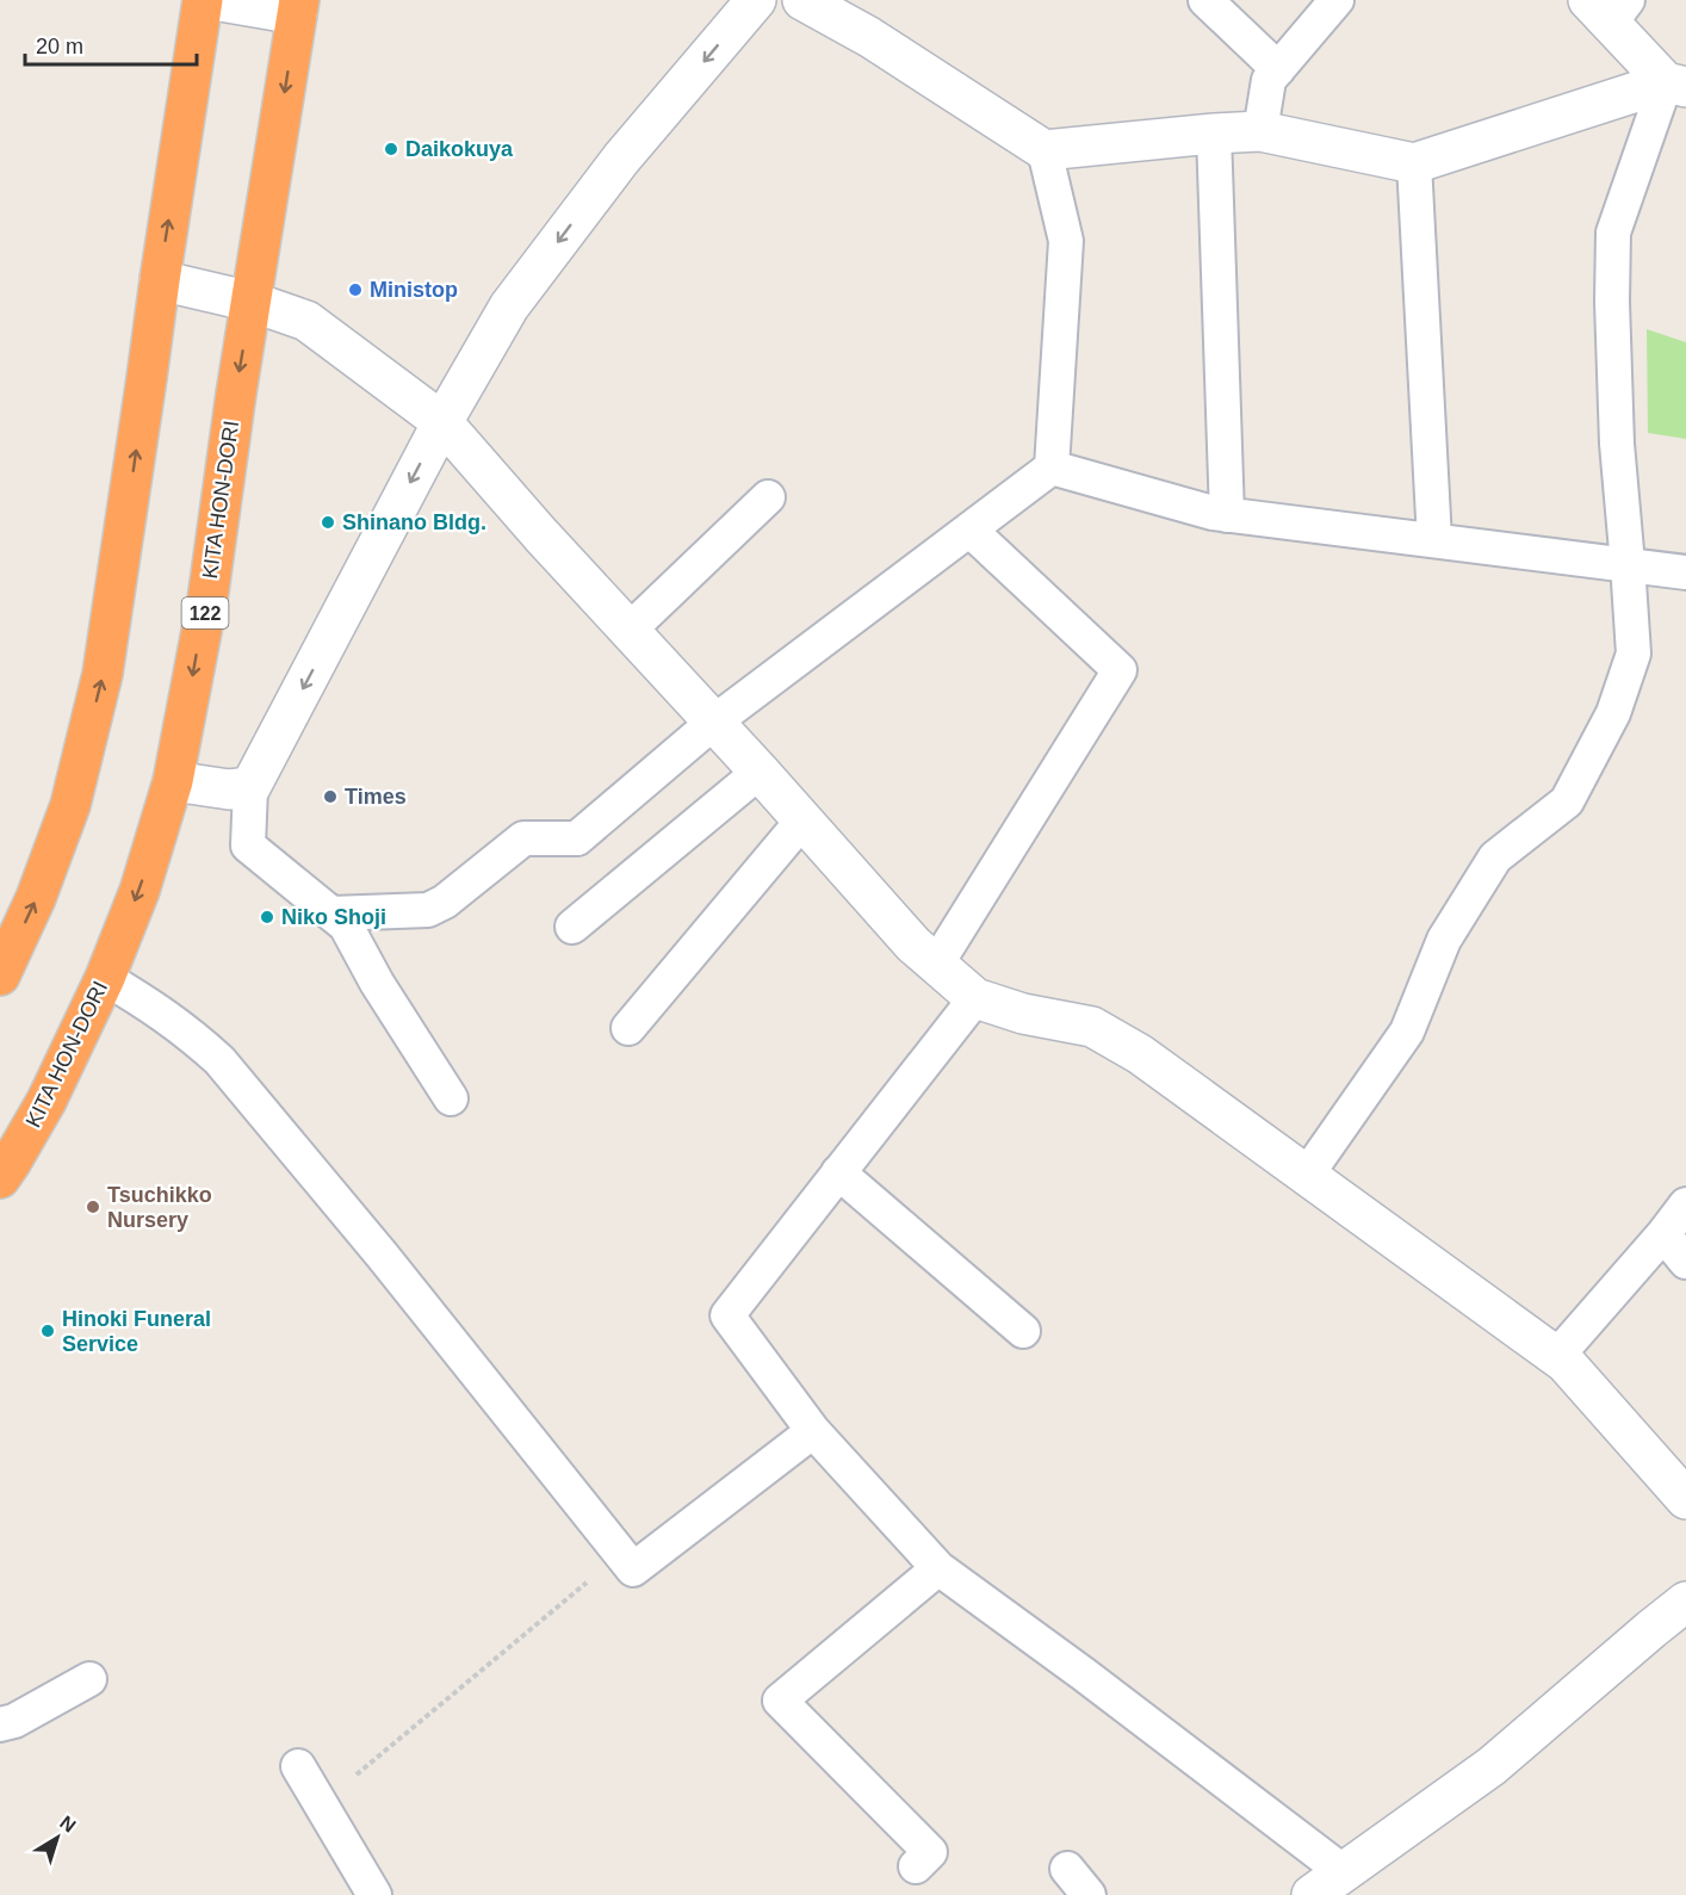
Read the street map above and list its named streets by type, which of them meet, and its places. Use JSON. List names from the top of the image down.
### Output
{
  "streets": {
    "highway": ["KITA HON-DORI", "122"]
  },
  "places": [
    "Daikokuya",
    "Ministop",
    "Shinano Bldg.",
    "Times",
    "Niko Shoji",
    "Tsuchikko Nursery",
    "Hinoki Funeral Service"
  ],
  "scale_bar": "20 m",
  "north": "top right"
}
